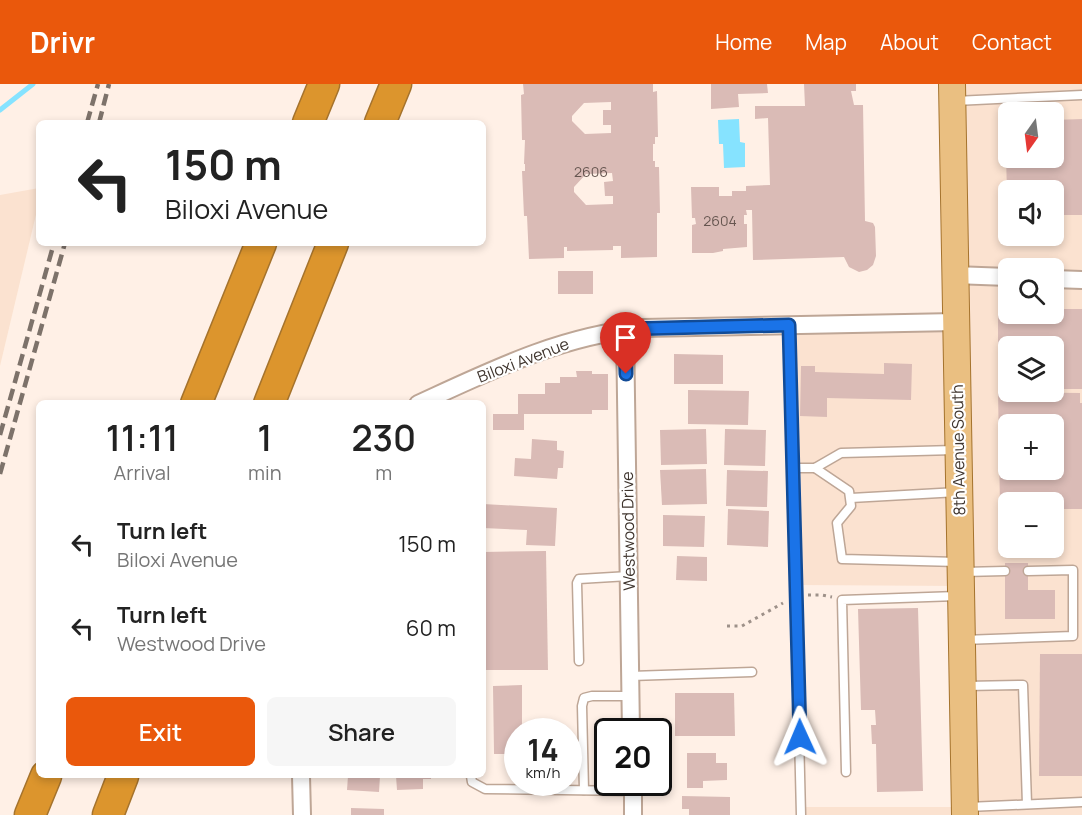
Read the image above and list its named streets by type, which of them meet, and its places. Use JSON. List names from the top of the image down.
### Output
{
  "streets": {
    "main road": ["8th Avenue South"],
    "street": ["Biloxi Avenue", "Westwood Drive"]
  },
  "crossings": [
    ["Biloxi Avenue", "8th Avenue South"],
    ["Biloxi Avenue", "Westwood Drive"]
  ],
  "house_numbers": ["2606", "2604"],
  "north": "bottom",
  "page": {
    "header": "Drivr",
    "nav": [
      "Home",
      "Map",
      "About",
      "Contact"
    ],
    "map_buttons": ["+", "−"],
    "turn": ["150 m", "Biloxi Avenue"],
    "eta": [
      "11:11",
      "Arrival",
      "1",
      "min",
      "230",
      "m"
    ],
    "list": [
      {
        "name": "Turn left",
        "note": "Biloxi Avenue",
        "value": "150 m"
      },
      {
        "name": "Turn left",
        "note": "Westwood Drive",
        "value": "60 m"
      }
    ],
    "buttons": ["Exit", "Share"],
    "speed": "14 km/h",
    "limit": "20"
  }
}
